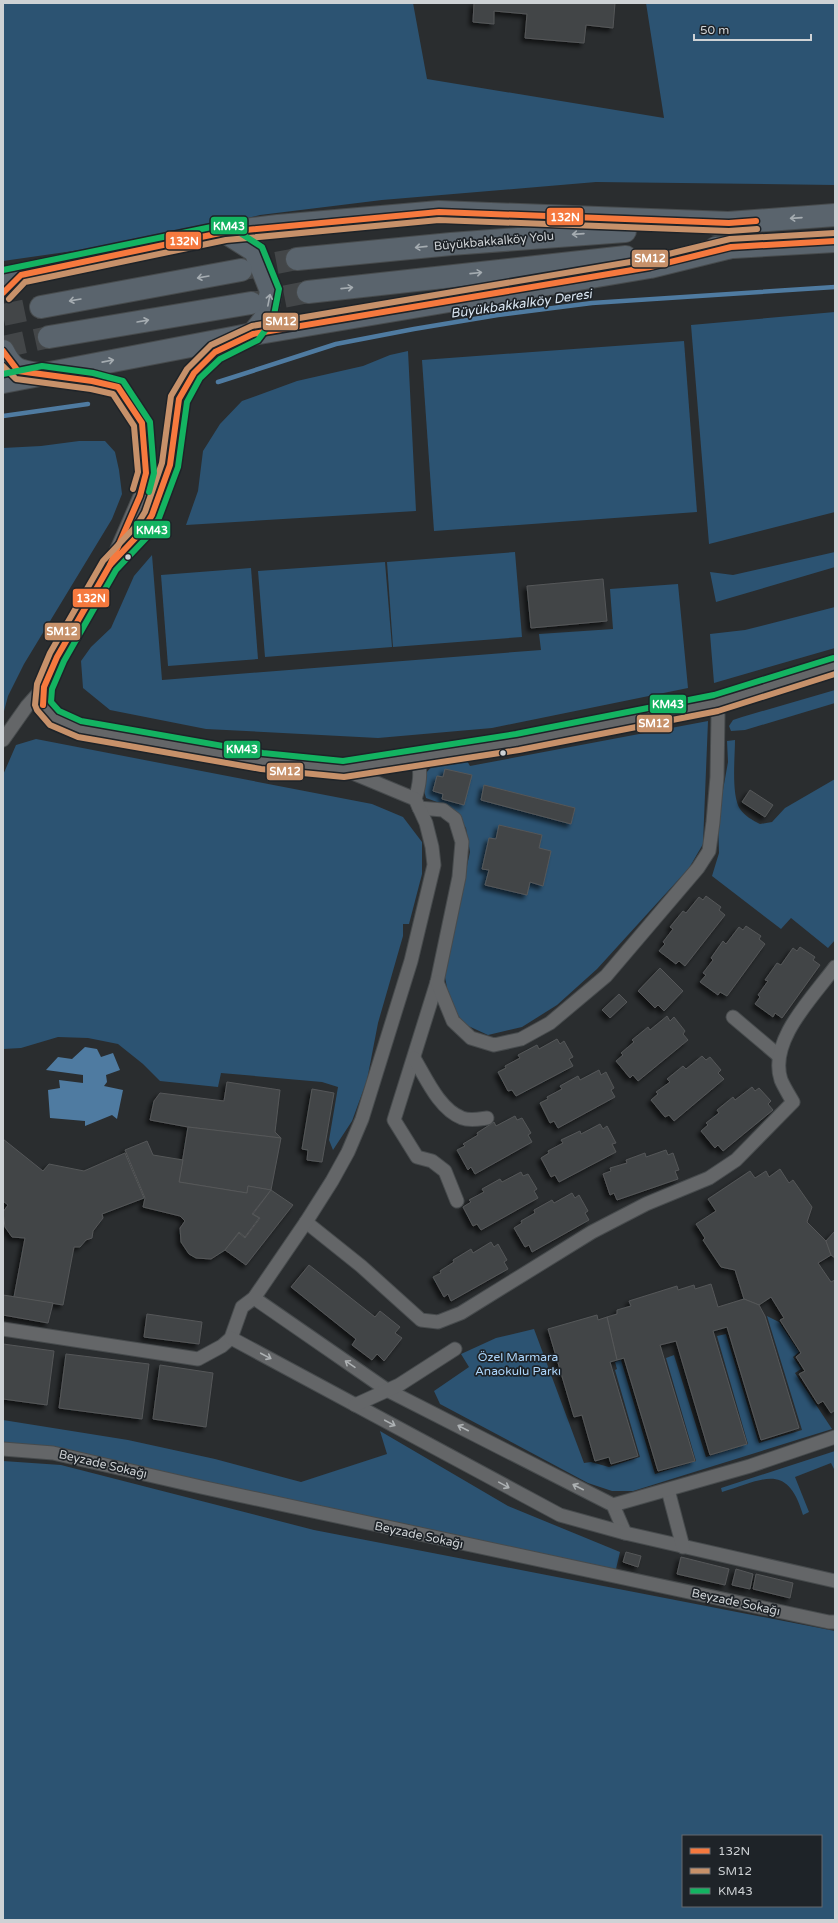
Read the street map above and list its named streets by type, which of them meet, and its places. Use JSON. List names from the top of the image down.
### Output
{
  "streets": {
    "highway": ["Büyükbakkalköy Yolu"],
    "street": ["Beyzade Sokağı"]
  },
  "water": ["Büyükbakkalköy Deresi"],
  "parks": ["Özel Marmara Anaokulu Parkı"],
  "lines": ["transit line 132N", "transit line SM12", "transit line KM43"],
  "legend": ["132N", "SM12", "KM43"],
  "scale_bar": "50 m"
}
